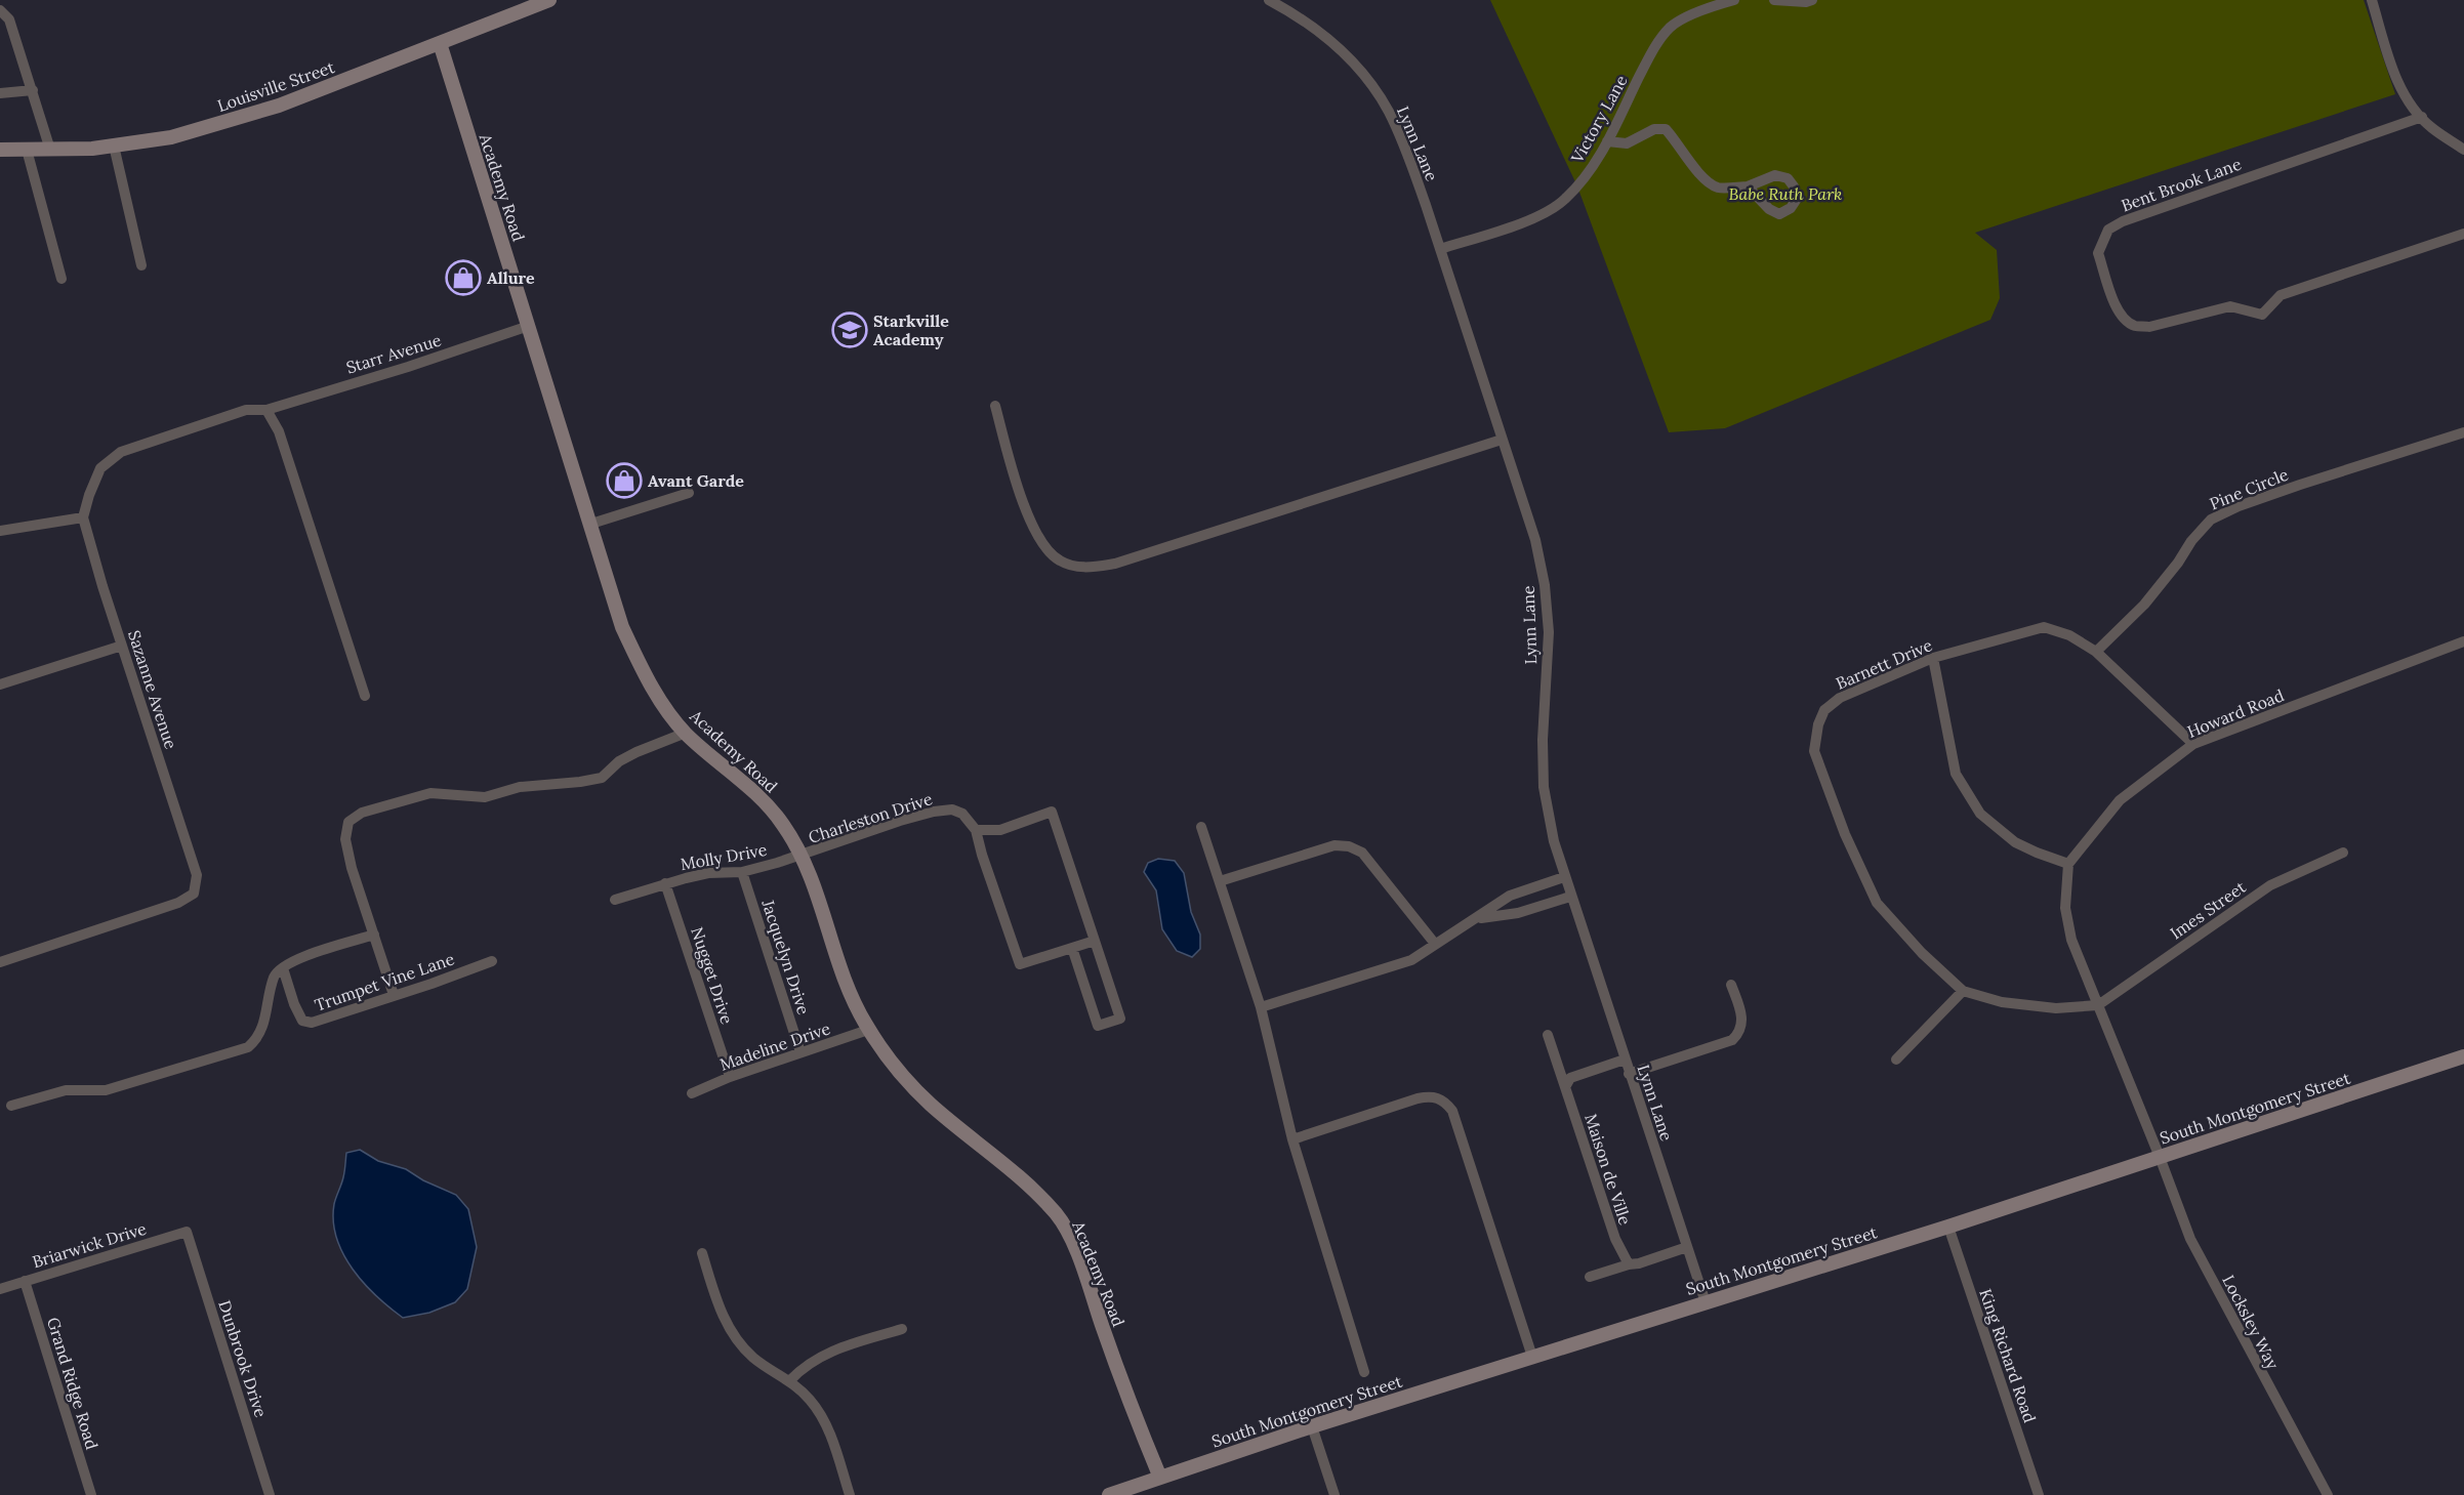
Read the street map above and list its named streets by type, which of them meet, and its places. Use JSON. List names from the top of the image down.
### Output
{
  "streets": {
    "street": [
      "Louisville Street",
      "Victory Lane",
      "Lynn Lane",
      "Bent Brook Lane",
      "Academy Road",
      "Starr Avenue",
      "Pine Circle",
      "Barnett Drive",
      "Sazanne Avenue",
      "Howard Road",
      "Charleston Drive",
      "Molly Drive",
      "Imes Street",
      "Jacquelyn Drive",
      "Nugget Drive",
      "Trumpet Vine Lane",
      "Madeline Drive",
      "South Montgomery Street",
      "Maison de Ville",
      "Briarwick Drive",
      "Locksley Way",
      "King Richard Road",
      "Dunbrook Drive",
      "Grand Ridge Road"
    ]
  },
  "crossings": [
    ["Louisville Street", "Academy Road"],
    ["Victory Lane", "Lynn Lane"],
    ["Lynn Lane", "South Montgomery Street"],
    ["Academy Road", "Starr Avenue"],
    ["Academy Road", "Charleston Drive"],
    ["Academy Road", "Molly Drive"],
    ["Academy Road", "Madeline Drive"],
    ["Academy Road", "South Montgomery Street"],
    ["Pine Circle", "Barnett Drive"],
    ["Barnett Drive", "Howard Road"],
    ["Barnett Drive", "Imes Street"],
    ["Charleston Drive", "Molly Drive"],
    ["Molly Drive", "Jacquelyn Drive"],
    ["Molly Drive", "Nugget Drive"],
    ["Jacquelyn Drive", "Madeline Drive"],
    ["Nugget Drive", "Madeline Drive"],
    ["South Montgomery Street", "Locksley Way"],
    ["South Montgomery Street", "King Richard Road"],
    ["Briarwick Drive", "Dunbrook Drive"],
    ["Briarwick Drive", "Grand Ridge Road"]
  ],
  "parks": ["Babe Ruth Park"],
  "places": {
    "shop": ["Allure", "Avant Garde"],
    "school or university": ["Starkville Academy"]
  }
}
